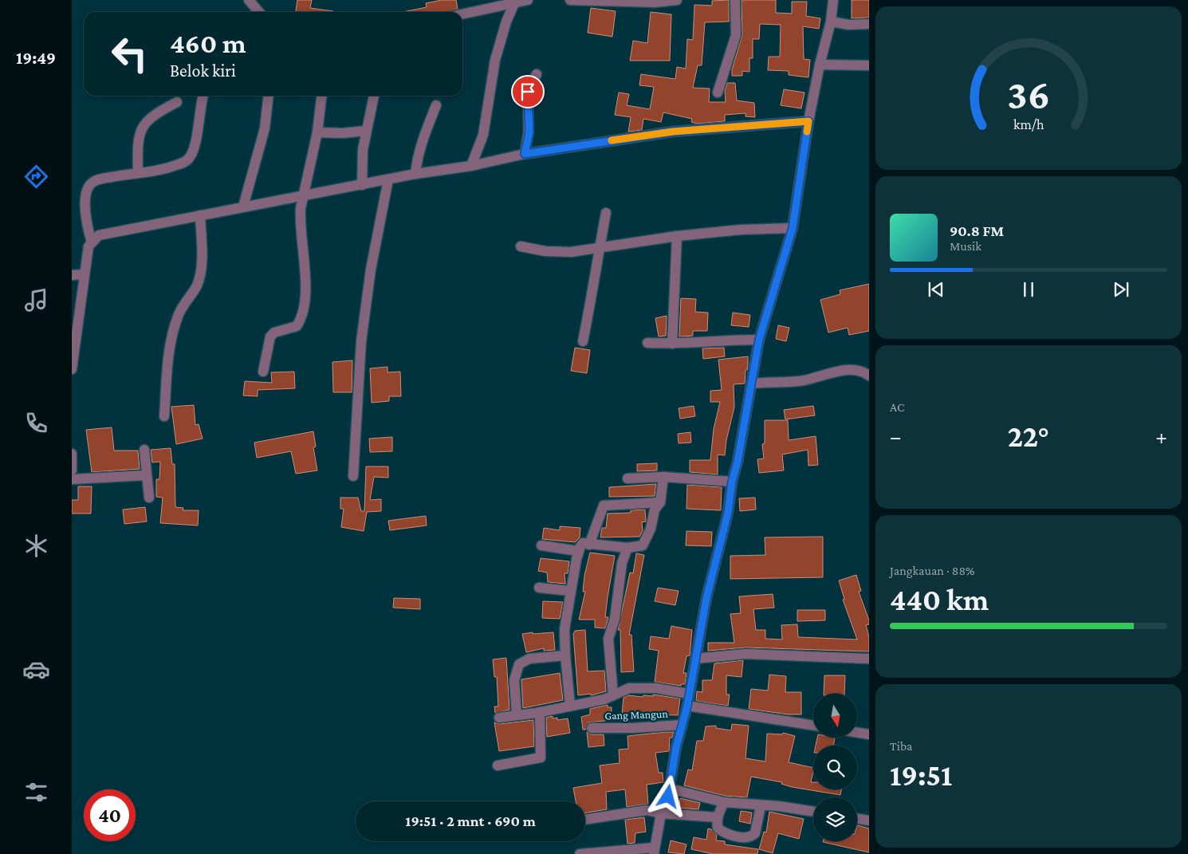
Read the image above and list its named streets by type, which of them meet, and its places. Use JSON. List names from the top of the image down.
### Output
{
  "streets": {
    "street": ["Gang Mangun"]
  },
  "north": "bottom",
  "page": {
    "tabs": "19:49",
    "turn": ["460 m", "Belok kiri"],
    "song": ["90.8 FM", "Musik"],
    "tile": [
      "AC",
      ["Jangkauan · 88%", "440 km"],
      ["Tiba", "19:51"]
    ],
    "heat": ["−", "22°", "+"],
    "limit": "40",
    "trip": "19:51 · 2 mnt · 690 m",
    "gauge": ["36", "km/h"]
  }
}
